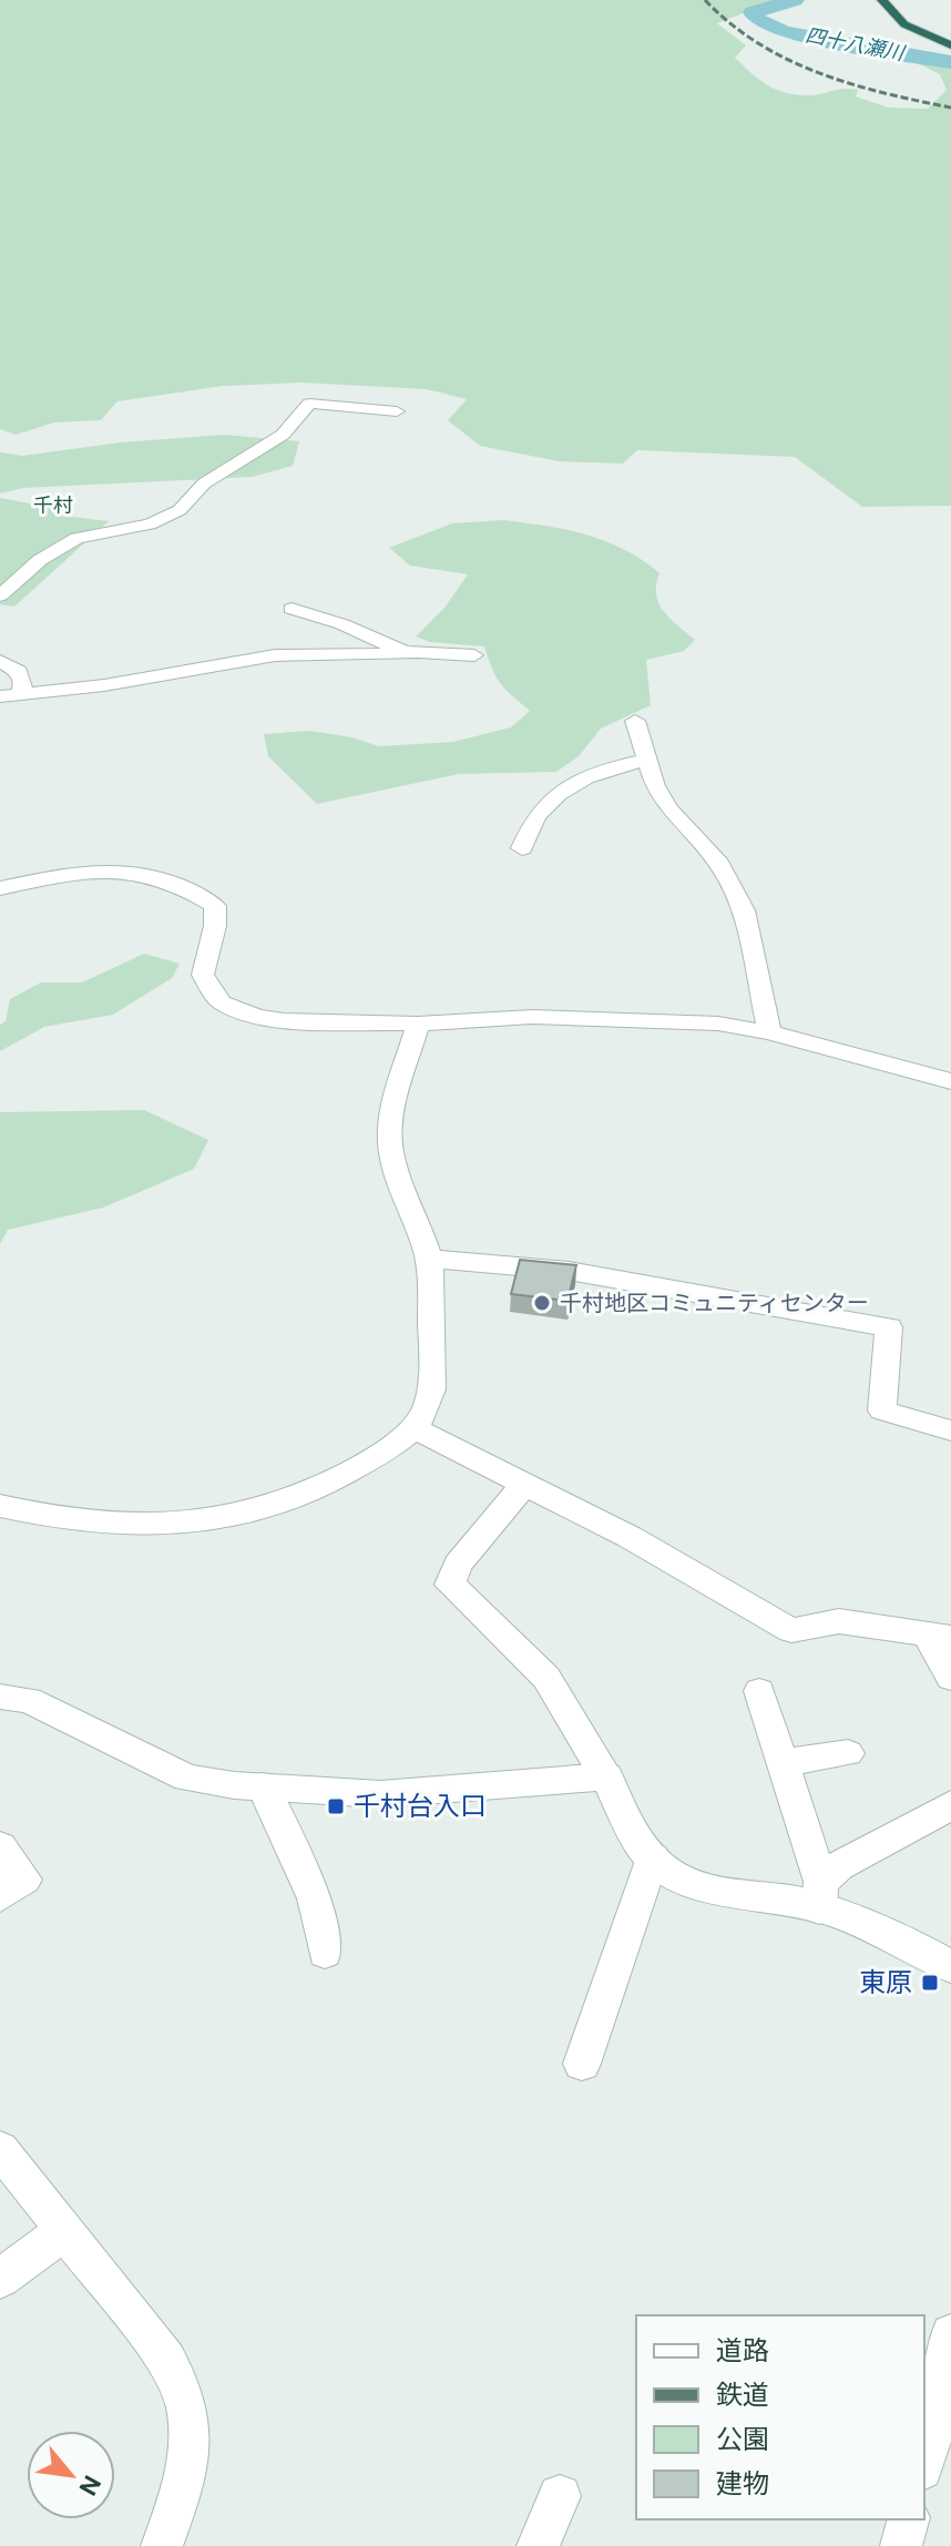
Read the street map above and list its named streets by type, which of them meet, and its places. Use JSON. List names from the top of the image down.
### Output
{
  "districts": ["千村"],
  "water": ["四十八瀬川"],
  "places": {
    "other": ["千村地区コミュニティセンター"],
    "transit": ["千村台入口", "東原"]
  },
  "legend": [
    "道路",
    "鉄道",
    "公園",
    "建物"
  ],
  "north": "bottom right"
}
